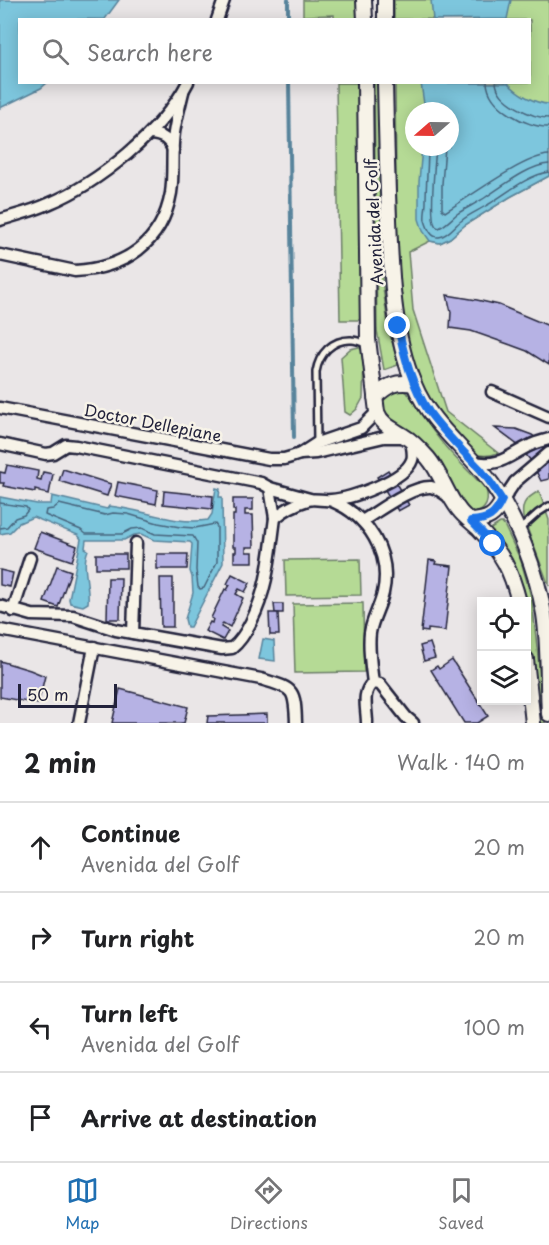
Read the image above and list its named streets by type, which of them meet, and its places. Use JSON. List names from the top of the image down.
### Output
{
  "streets": {
    "street": ["Avenida del Golf", "Doctor Dellepiane"]
  },
  "crossings": [
    ["Avenida del Golf", "Doctor Dellepiane"]
  ],
  "scale_bar": "50 m",
  "north": "left",
  "page": {
    "search": "Search here",
    "scale": "50 m",
    "heading": ["2 min", "Walk · 140 m"],
    "list": [
      ["Continue", "Avenida del Golf", "20 m"],
      ["Turn right", "20 m"],
      ["Turn left", "Avenida del Golf", "100 m"],
      "Arrive at destination"
    ],
    "nav": ["Map", "Directions", "Saved"]
  }
}
